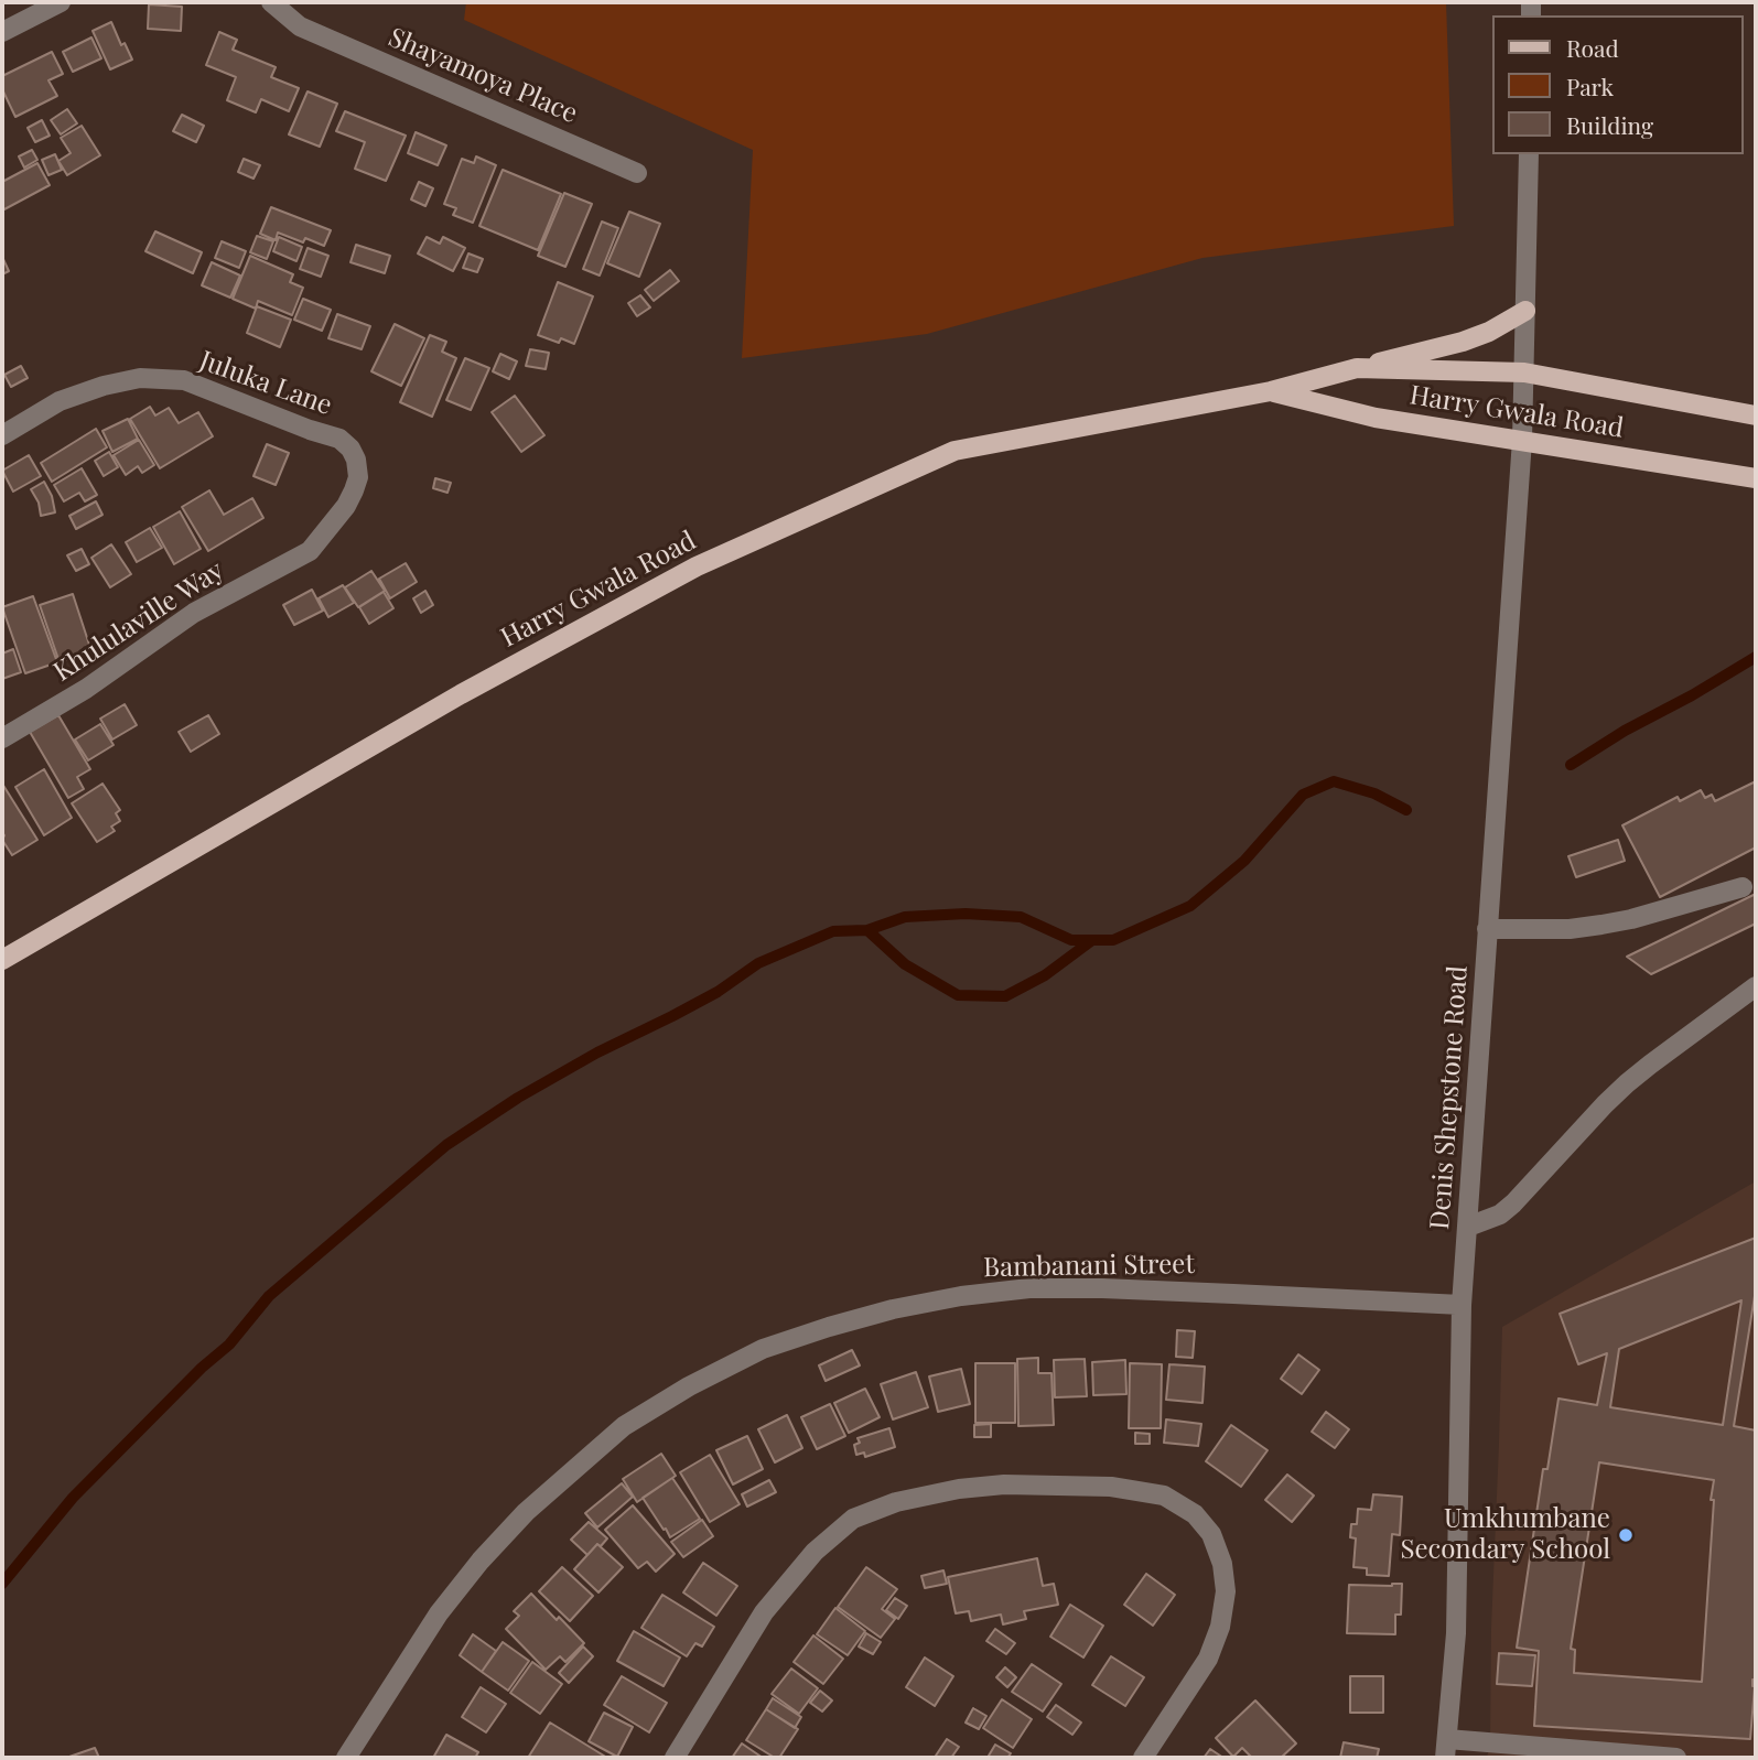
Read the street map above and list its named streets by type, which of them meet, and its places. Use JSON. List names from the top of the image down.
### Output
{
  "streets": {
    "main road": ["Harry Gwala Road"],
    "street": [
      "Shayamoya Place",
      "Juluka Lane",
      "Khululaville Way",
      "Denis Shepstone Road",
      "Bambanani Street"
    ]
  },
  "crossings": [
    ["Juluka Lane", "Khululaville Way"],
    ["Harry Gwala Road", "Denis Shepstone Road"],
    ["Denis Shepstone Road", "Bambanani Street"]
  ],
  "places": ["Umkhumbane Secondary School"],
  "legend": ["Road", "Park", "Building"]
}
